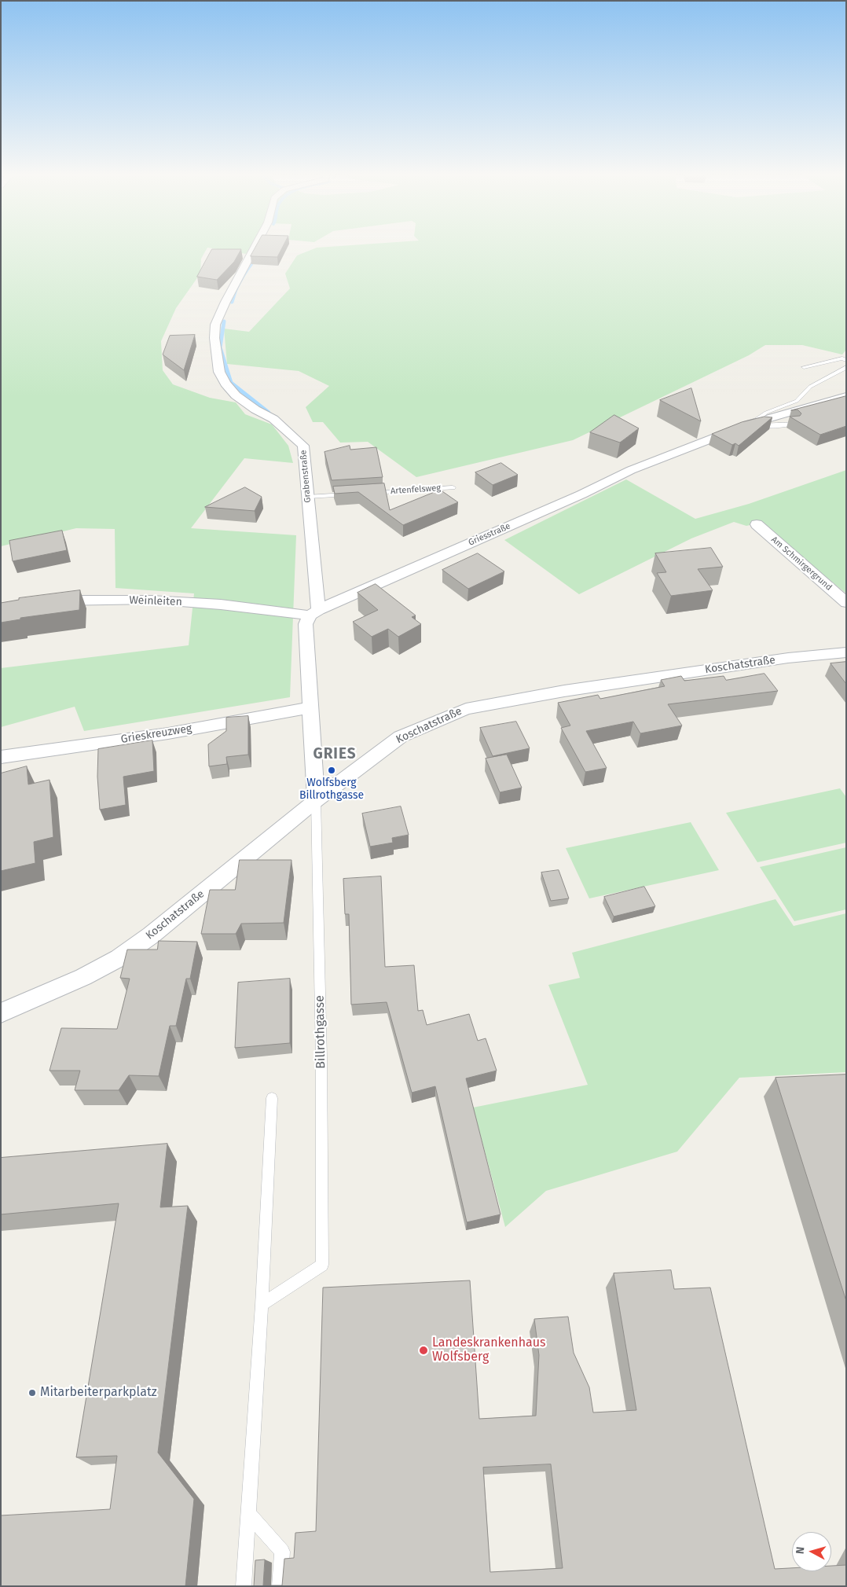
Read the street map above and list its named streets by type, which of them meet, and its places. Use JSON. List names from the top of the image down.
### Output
{
  "streets": {
    "street": [
      "Grabenstraße",
      "Griesstraße",
      "Am Schmirgergrund",
      "Weinleiten",
      "Koschatstraße",
      "Grieskreuzweg"
    ],
    "lane": ["Artenfelsweg", "Billrothgasse"]
  },
  "crossings": [
    ["Grabenstraße", "Griesstraße"],
    ["Grabenstraße", "Weinleiten"],
    ["Griesstraße", "Weinleiten"],
    ["Koschatstraße", "Billrothgasse"]
  ],
  "districts": ["GRIES"],
  "places": ["Wolfsberg Billrothgasse", "Landeskrankenhaus Wolfsberg", "Mitarbeiterparkplatz"],
  "north": "left"
}
